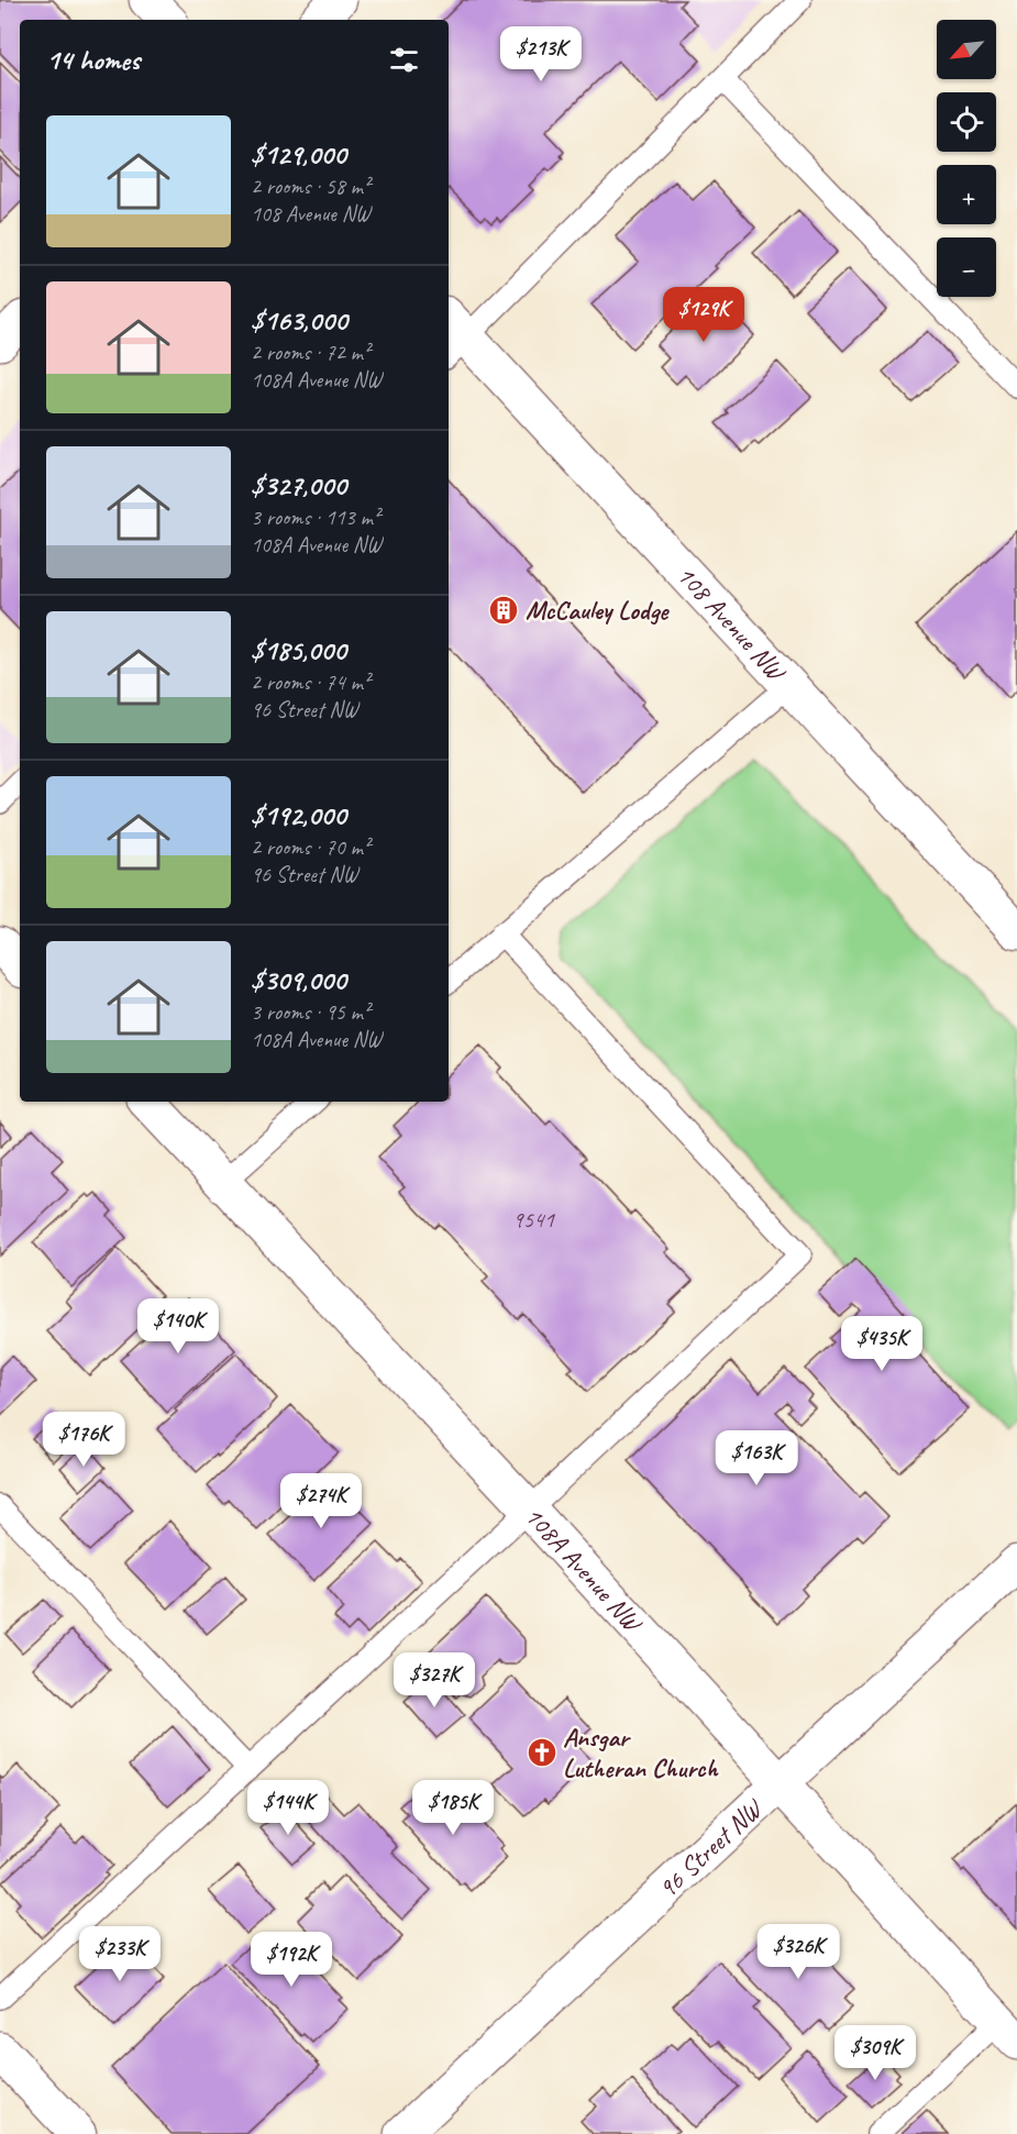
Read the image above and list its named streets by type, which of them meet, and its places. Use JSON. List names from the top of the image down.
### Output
{
  "streets": {
    "street": ["108 Avenue NW", "108A Avenue NW", "96 Street NW"]
  },
  "crossings": [
    ["108A Avenue NW", "96 Street NW"]
  ],
  "places": {
    "building": ["McCauley Lodge"],
    "church": ["Ansgar Lutheran Church"]
  },
  "house_numbers": ["9541"],
  "north": "bottom left",
  "page": {
    "map_buttons": ["+", "−"],
    "heading": "14 homes",
    "price": [
      "$213K",
      "$129K",
      "$140K",
      "$435K",
      "$176K",
      "$163K",
      "$274K",
      "$327K",
      "$144K",
      "$185K",
      "$326K",
      "$233K",
      "$192K",
      "$309K"
    ],
    "list": [
      {
        "name": "$129,000",
        "note": "2 rooms · 58 m² · 108 Avenue NW"
      },
      {
        "name": "$163,000",
        "note": "2 rooms · 72 m² · 108A Avenue NW"
      },
      {
        "name": "$327,000",
        "note": "3 rooms · 113 m² · 108A Avenue NW"
      },
      {
        "name": "$185,000",
        "note": "2 rooms · 74 m² · 96 Street NW"
      },
      {
        "name": "$192,000",
        "note": "2 rooms · 70 m² · 96 Street NW"
      },
      {
        "name": "$309,000",
        "note": "3 rooms · 95 m² · 108A Avenue NW"
      }
    ]
  }
}
